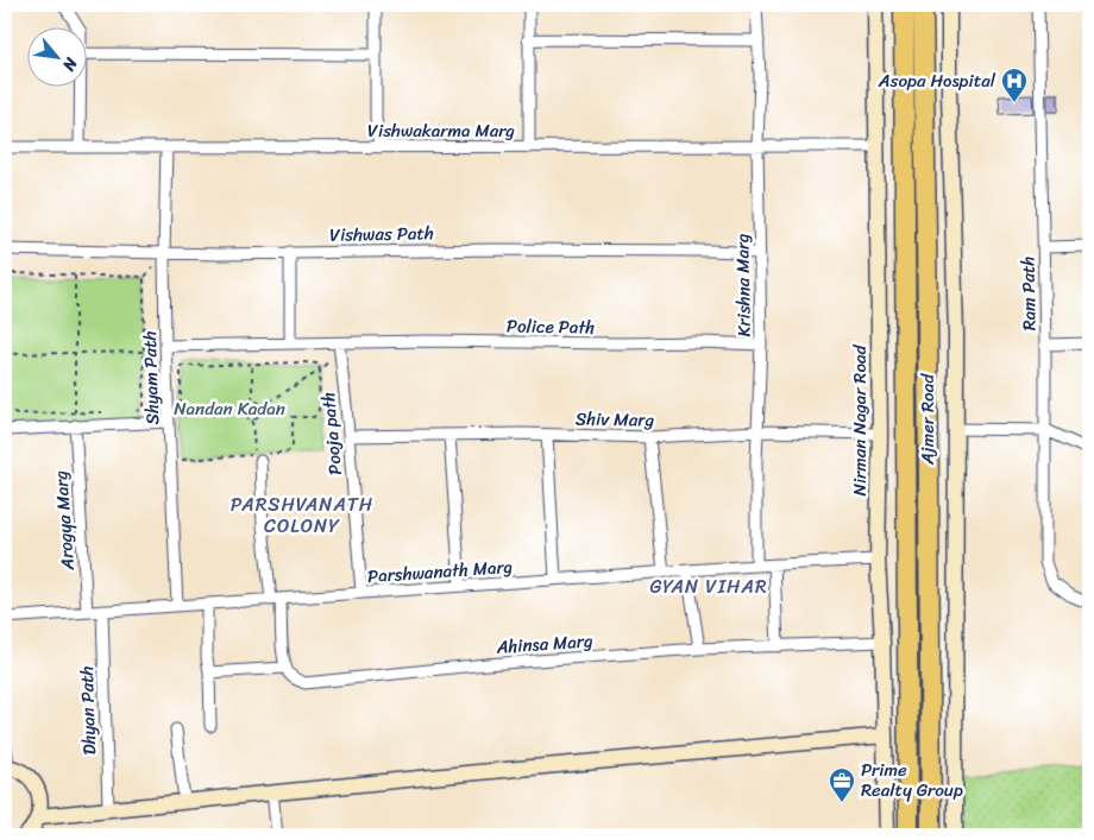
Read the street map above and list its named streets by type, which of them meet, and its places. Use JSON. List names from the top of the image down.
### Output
{
  "streets": {
    "highway": ["Ajmer Road"],
    "street": [
      "Vishwakarma Marg",
      "Vishwas Path",
      "Krishna Marg",
      "Ram Path",
      "Police Path",
      "Shyam Path",
      "Shiv Marg",
      "Nirman Nagar Road",
      "Pooja path",
      "Arogya Marg",
      "Parshwanath Marg",
      "Ahinsa Marg",
      "Dhyan Path"
    ]
  },
  "crossings": [
    ["Vishwakarma Marg", "Krishna Marg"],
    ["Vishwakarma Marg", "Shyam Path"],
    ["Vishwakarma Marg", "Nirman Nagar Road"],
    ["Vishwas Path", "Krishna Marg"],
    ["Vishwas Path", "Shyam Path"],
    ["Krishna Marg", "Police Path"],
    ["Krishna Marg", "Shiv Marg"],
    ["Krishna Marg", "Parshwanath Marg"],
    ["Police Path", "Shyam Path"],
    ["Police Path", "Pooja path"],
    ["Shyam Path", "Parshwanath Marg"],
    ["Shiv Marg", "Nirman Nagar Road"],
    ["Shiv Marg", "Pooja path"],
    ["Nirman Nagar Road", "Parshwanath Marg"],
    ["Nirman Nagar Road", "Ahinsa Marg"],
    ["Pooja path", "Parshwanath Marg"],
    ["Arogya Marg", "Parshwanath Marg"],
    ["Parshwanath Marg", "Dhyan Path"]
  ],
  "districts": ["PARSHVANATH COLONY", "GYAN VIHAR"],
  "parks": ["Nandan Kadan"],
  "places": {
    "hospital": ["Asopa Hospital"],
    "office": ["Prime Realty Group"]
  },
  "north": "bottom right"
}
